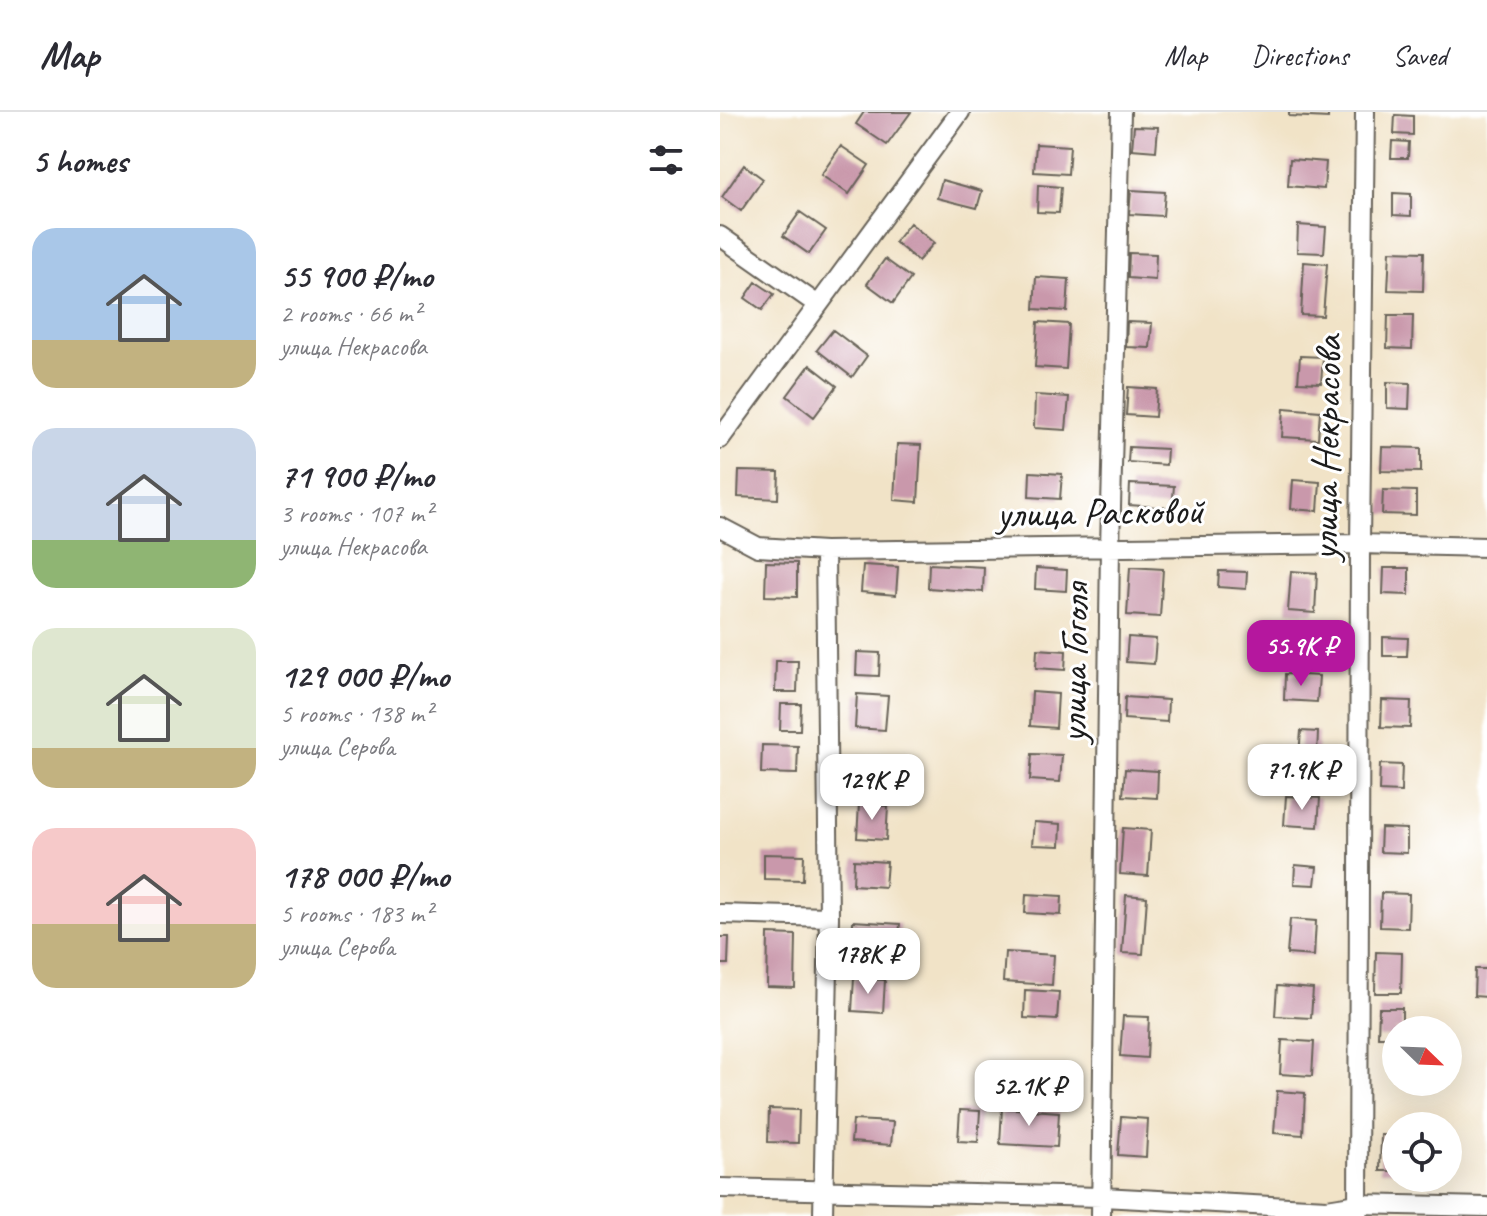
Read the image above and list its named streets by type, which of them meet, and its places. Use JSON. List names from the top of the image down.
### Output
{
  "streets": {
    "street": ["улица Некрасова", "улица Расковой", "улица Гоголя"]
  },
  "crossings": [
    ["улица Некрасова", "улица Расковой"],
    ["улица Расковой", "улица Гоголя"]
  ],
  "north": "bottom right",
  "page": {
    "header": "Map",
    "nav": ["Map", "Directions", "Saved"],
    "heading": "5 homes",
    "list": [
      {
        "name": "55 900 ₽/mo",
        "note": "2 rooms · 66 m² · улица Некрасова"
      },
      {
        "name": "71 900 ₽/mo",
        "note": "3 rooms · 107 m² · улица Некрасова"
      },
      {
        "name": "129 000 ₽/mo",
        "note": "5 rooms · 138 m² · улица Серова"
      },
      {
        "name": "178 000 ₽/mo",
        "note": "5 rooms · 183 m² · улица Серова"
      }
    ],
    "price": [
      "55.9K ₽",
      "71.9K ₽",
      "129K ₽",
      "178K ₽",
      "52.1K ₽"
    ]
  }
}
